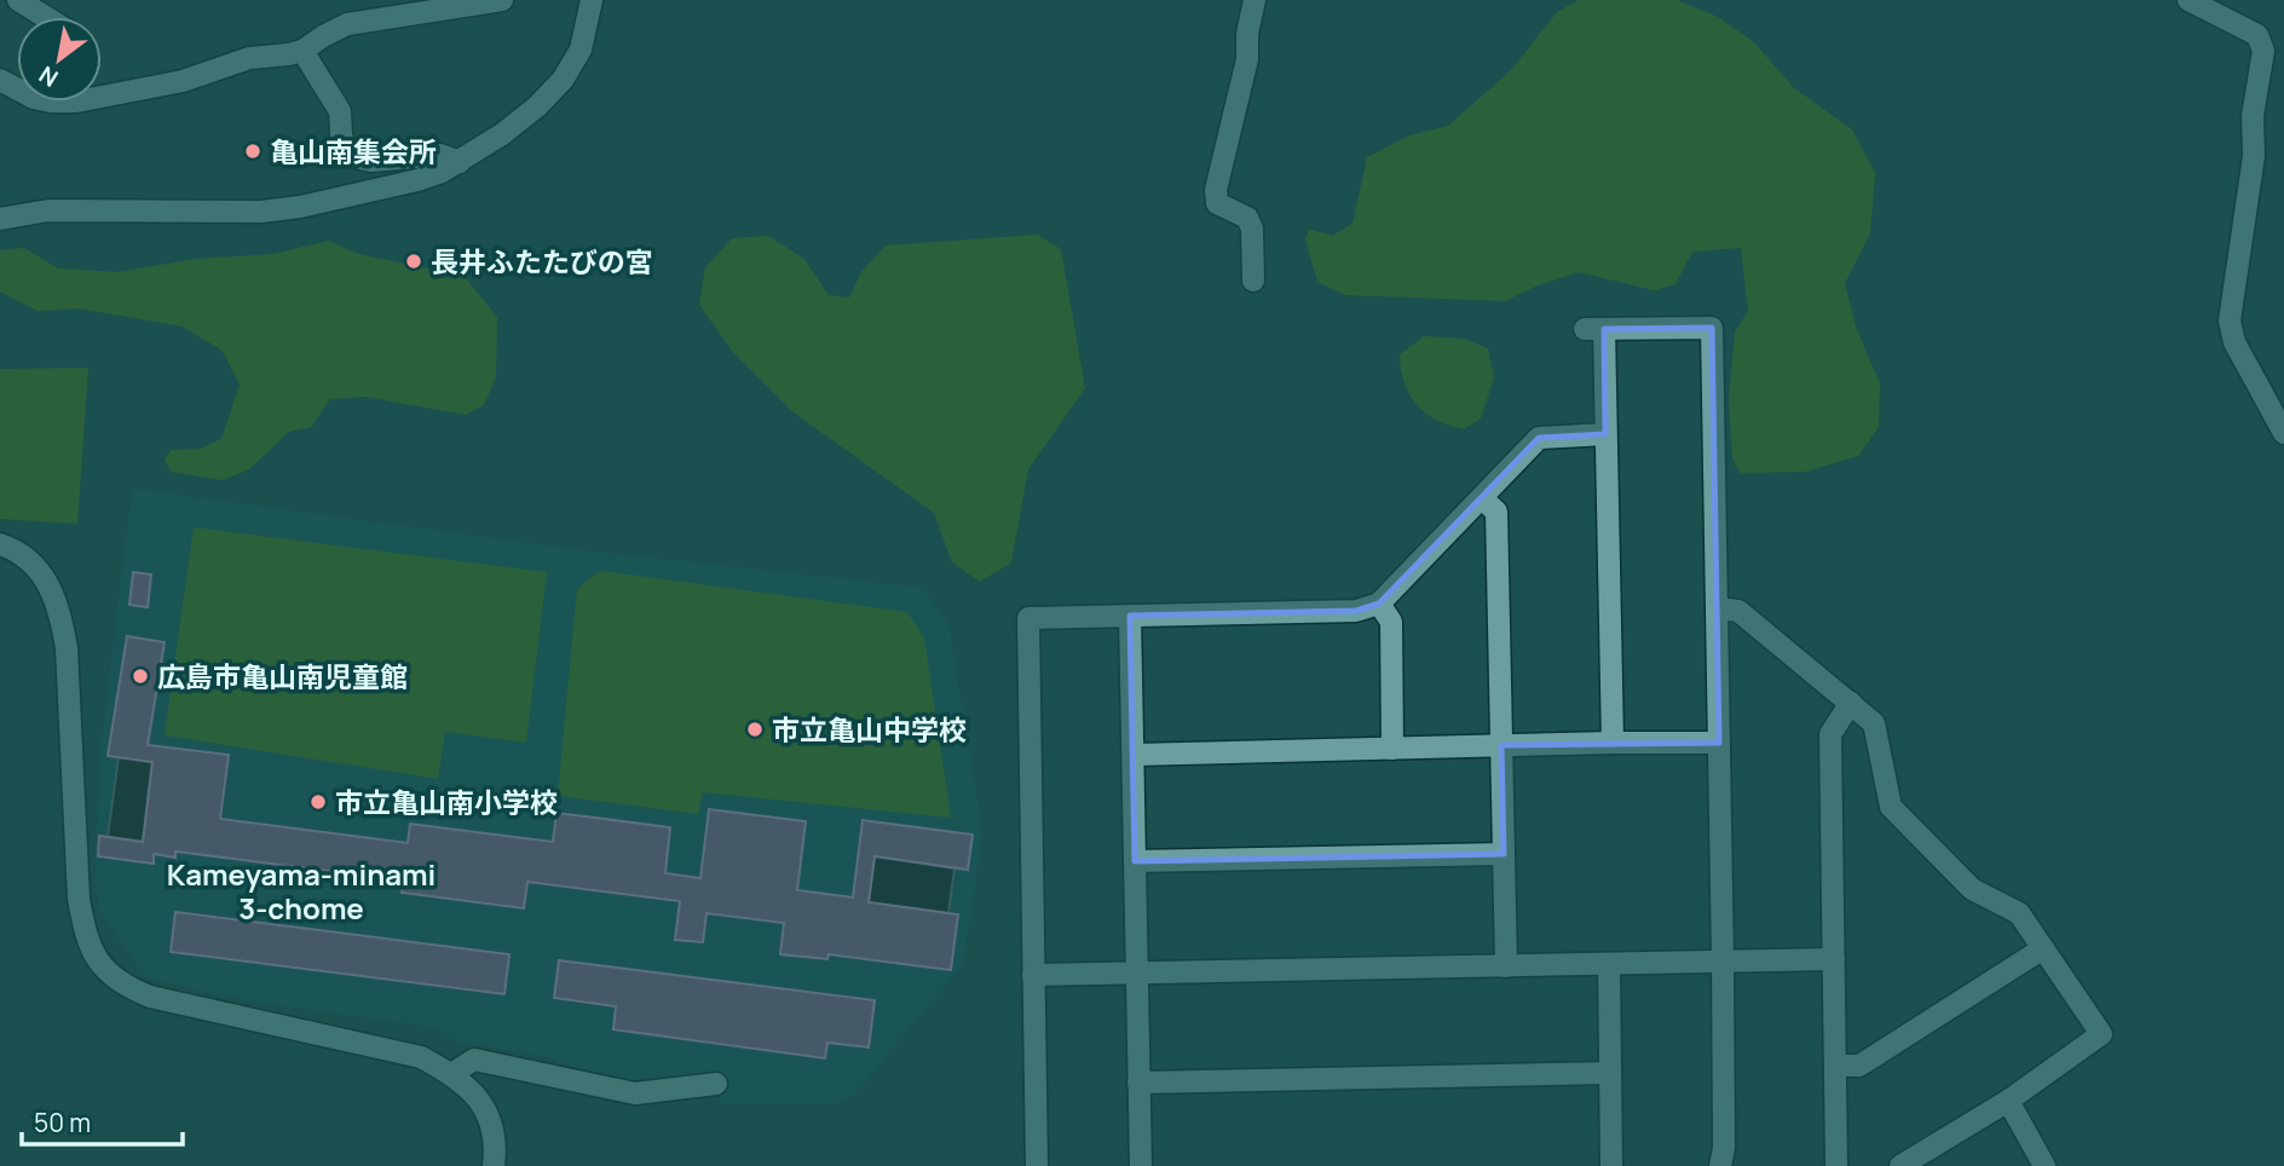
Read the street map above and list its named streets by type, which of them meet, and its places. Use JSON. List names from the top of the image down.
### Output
{
  "districts": ["Kameyama-minami 3-chome"],
  "places": [
    "亀山南集会所",
    "長井ふたたびの宮",
    "広島市亀山南児童館",
    "市立亀山中学校",
    "市立亀山南小学校"
  ],
  "scale_bar": "50 m",
  "north": "bottom left"
}
